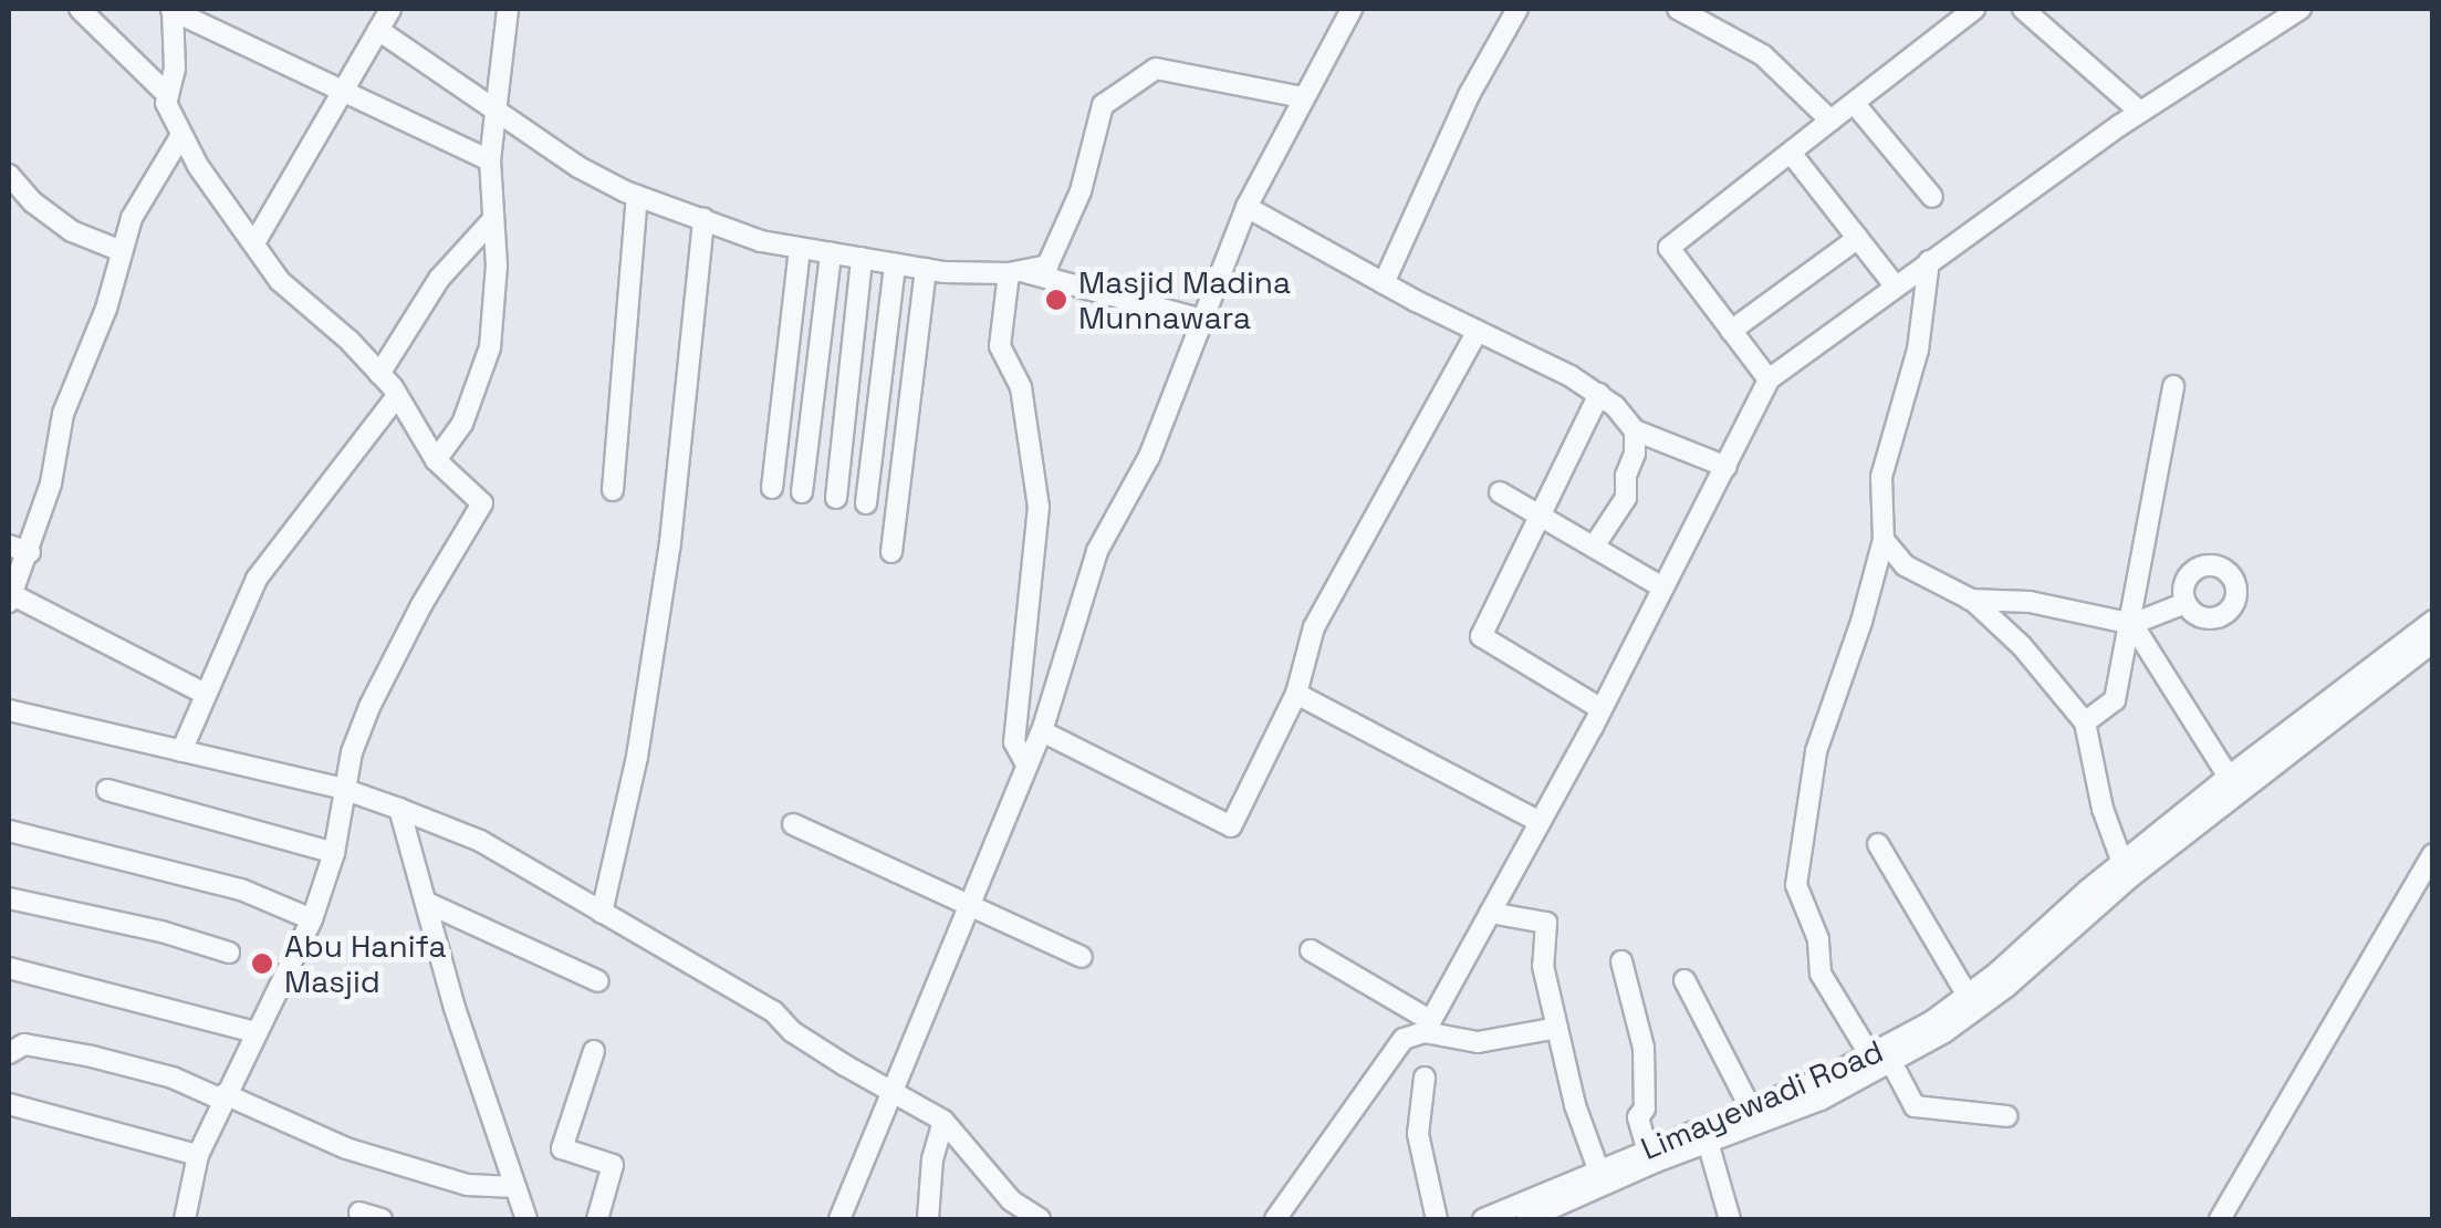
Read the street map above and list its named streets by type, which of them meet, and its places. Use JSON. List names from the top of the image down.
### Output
{
  "streets": {
    "street": ["Limayewadi Road"]
  },
  "places": ["Masjid Madina Munnawara", "Abu Hanifa Masjid"]
}
